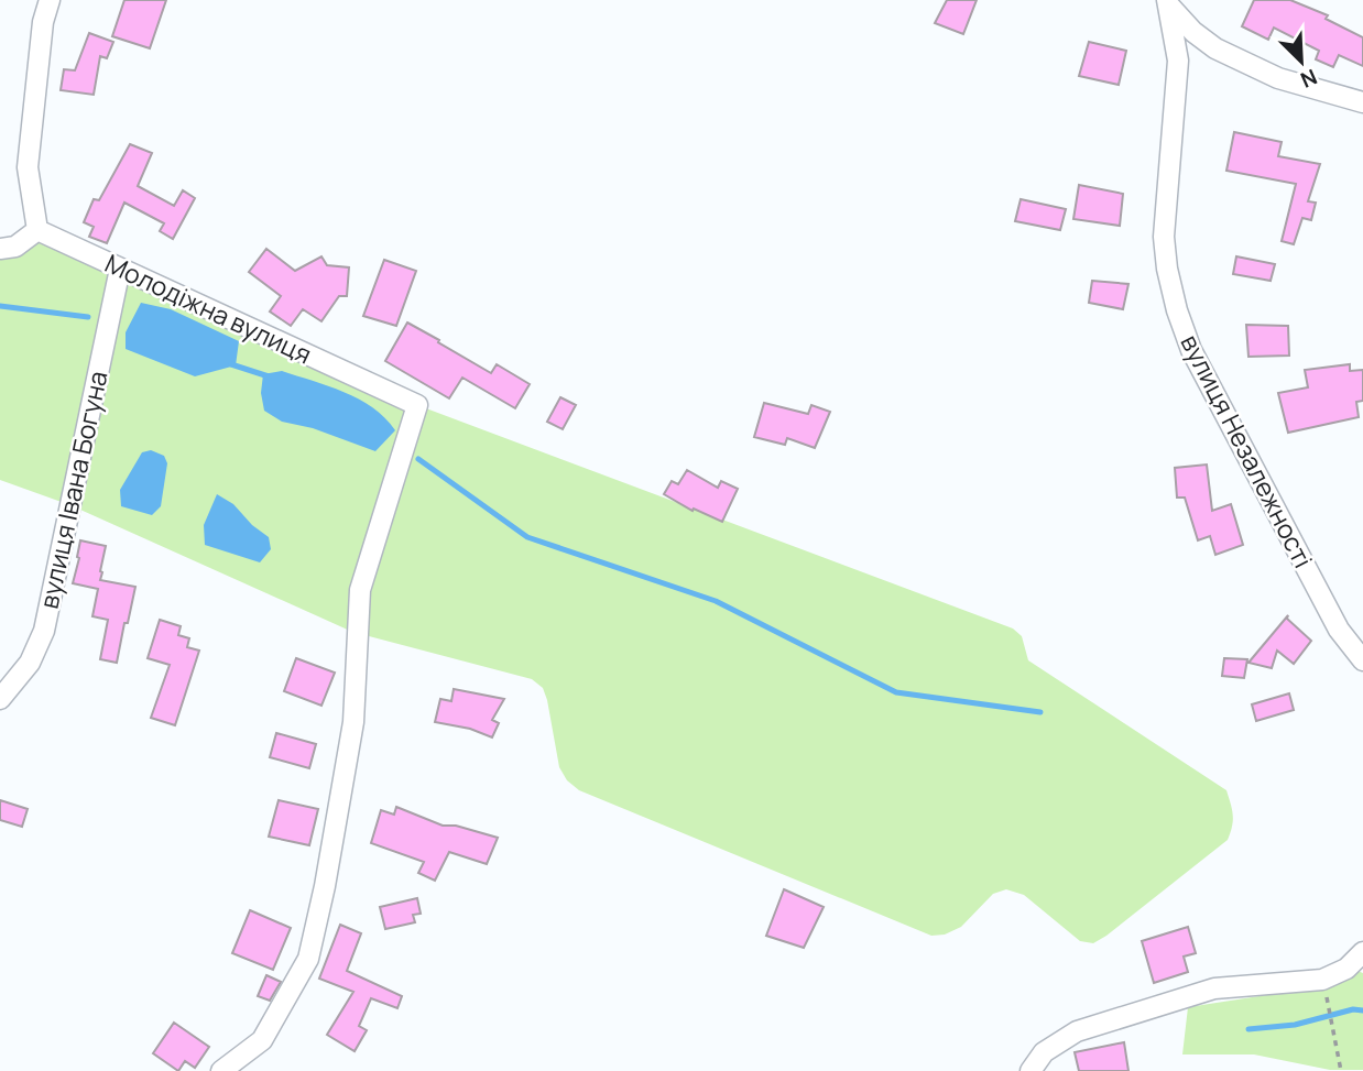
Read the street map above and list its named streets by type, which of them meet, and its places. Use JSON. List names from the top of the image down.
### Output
{
  "streets": {
    "street": ["Молодіжна вулиця", "вулиця Незалежності", "вулиця Івана Богуна"]
  },
  "crossings": [
    ["Молодіжна вулиця", "вулиця Івана Богуна"]
  ],
  "north": "bottom right"
}
